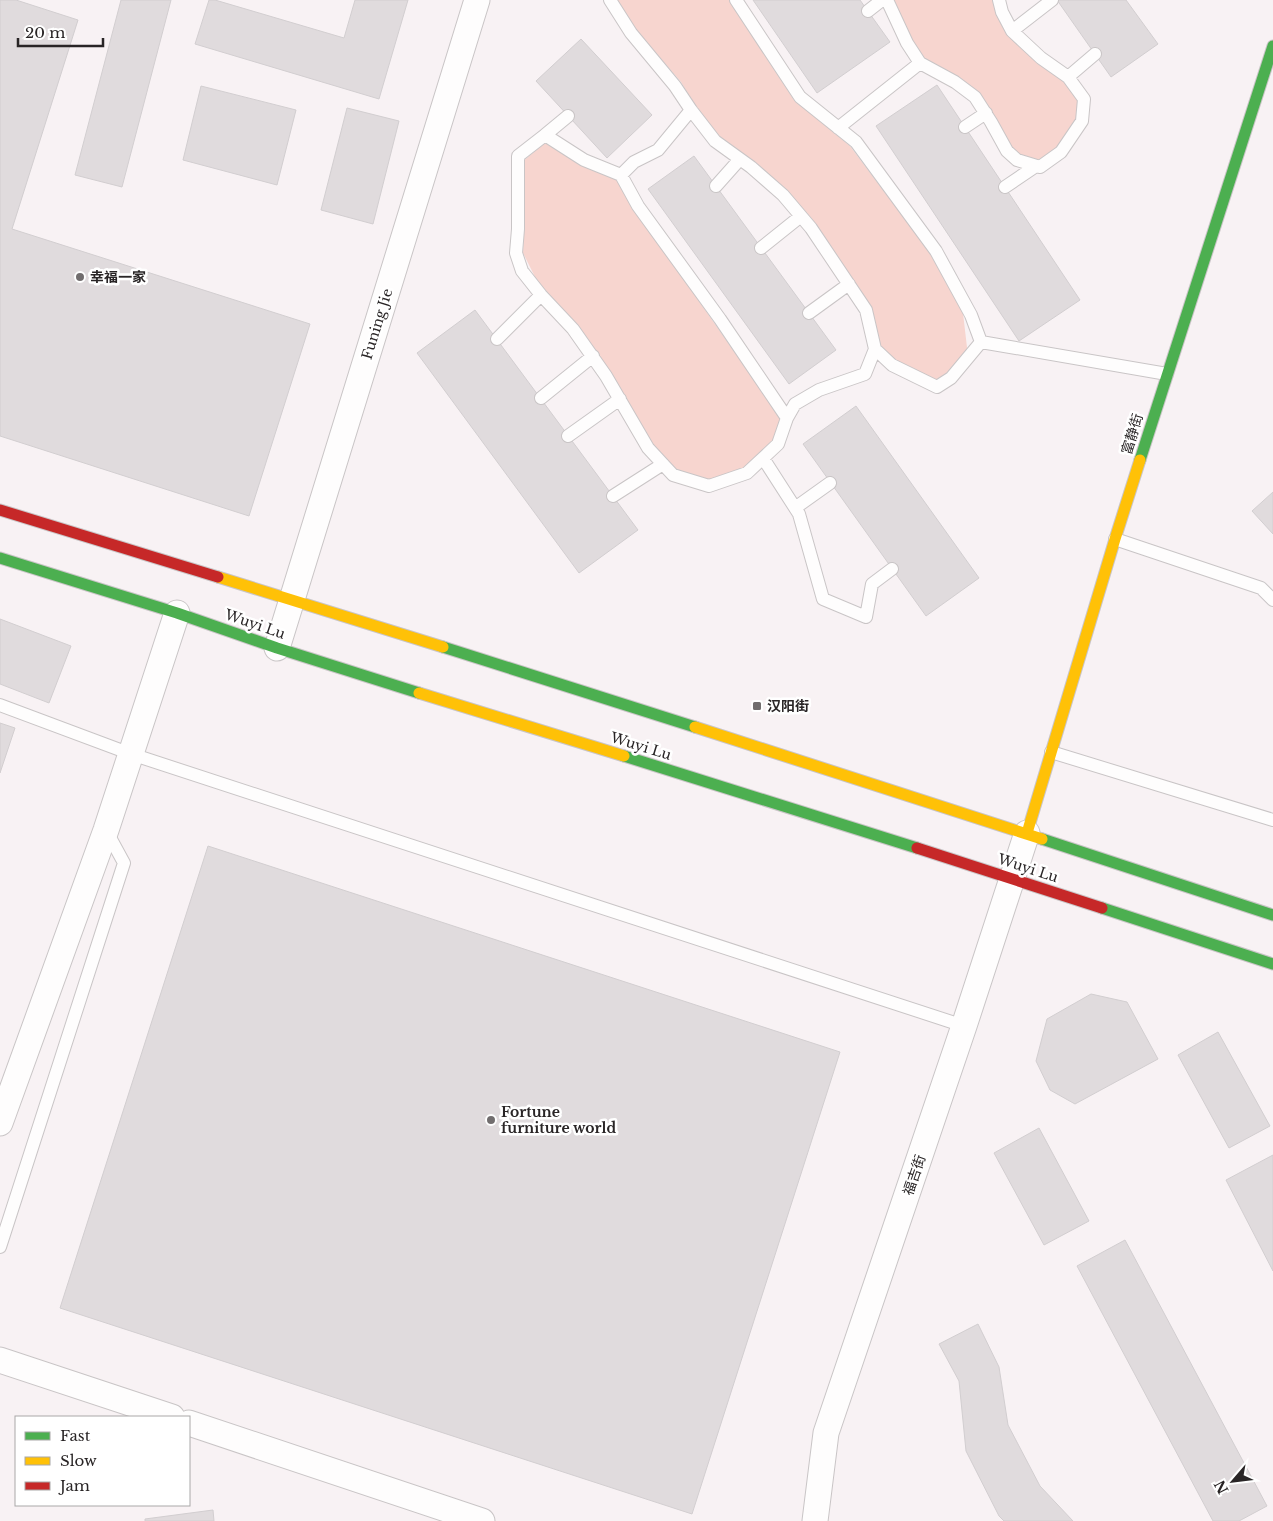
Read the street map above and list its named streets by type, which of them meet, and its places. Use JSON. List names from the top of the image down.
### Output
{
  "streets": {
    "main road": ["富静街", "Wuyi Lu"],
    "street": ["Funing Jie", "福吉街"]
  },
  "crossings": [
    ["Funing Jie", "Wuyi Lu"],
    ["富静街", "福吉街"],
    ["Wuyi Lu", "福吉街"]
  ],
  "places": {
    "other": ["幸福一家", "Fortune furniture world"],
    "transit": ["汉阳街"]
  },
  "legend": ["Fast", "Slow", "Jam"],
  "scale_bar": "20 m",
  "north": "bottom left"
}
